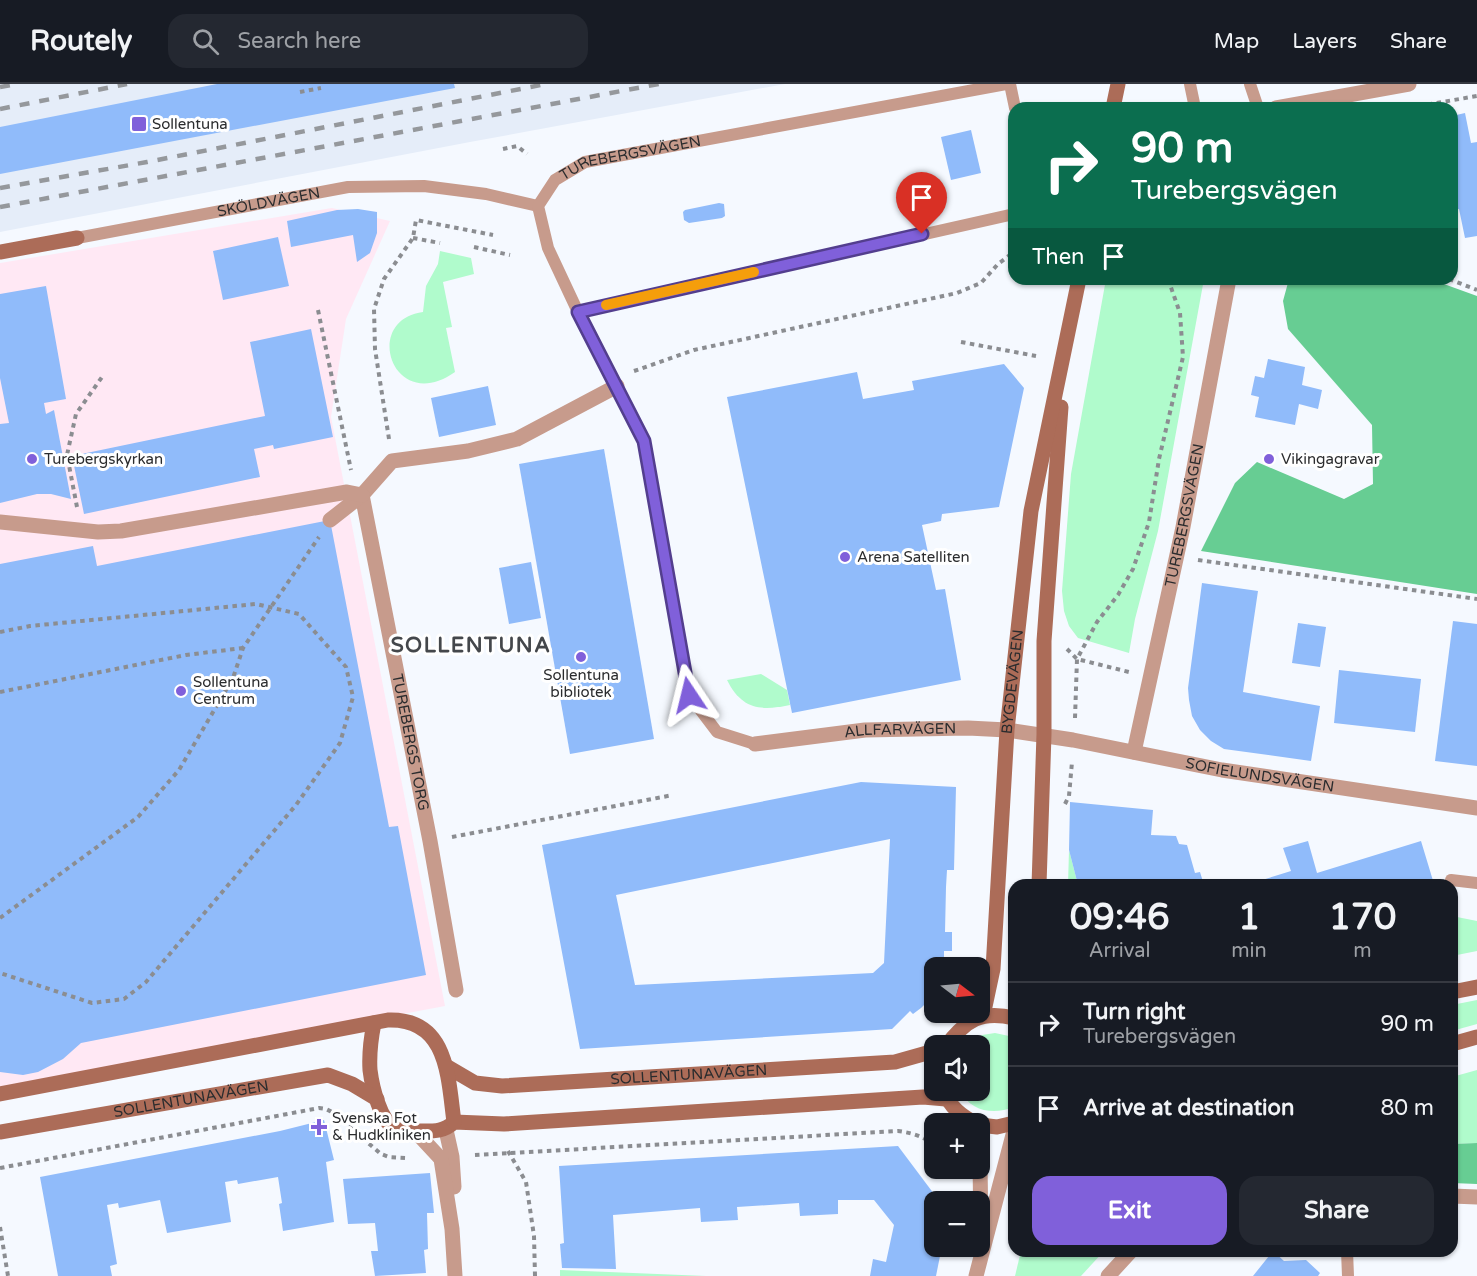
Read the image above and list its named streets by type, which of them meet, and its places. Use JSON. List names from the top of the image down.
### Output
{
  "streets": {
    "street": [
      "TUREBERGSVÄGEN",
      "SKÖLDVÄGEN",
      "BYGDEVÄGEN",
      "ALLFARVÄGEN",
      "TUREBERGS TORG",
      "SOFIELUNDSVÄGEN",
      "SOLLENTUNAVÄGEN"
    ]
  },
  "crossings": [
    ["TUREBERGSVÄGEN", "SKÖLDVÄGEN"],
    ["TUREBERGSVÄGEN", "SOFIELUNDSVÄGEN"],
    ["BYGDEVÄGEN", "ALLFARVÄGEN"],
    ["BYGDEVÄGEN", "SOFIELUNDSVÄGEN"],
    ["ALLFARVÄGEN", "SOFIELUNDSVÄGEN"]
  ],
  "districts": ["SOLLENTUNA"],
  "places": {
    "transit": ["Sollentuna"],
    "other": [
      "Turebergskyrkan",
      "Vikingagravar",
      "Arena Satelliten",
      "Sollentuna bibliotek",
      "Sollentuna Centrum"
    ],
    "health": ["Svenska Fot & Hudkliniken"]
  },
  "north": "right",
  "page": {
    "header": "Routely",
    "search": "Search here",
    "nav": ["Map", "Layers", "Share"],
    "turn": ["90 m", "Turebergsvägen"],
    "then": "Then",
    "eta": [
      "09:46",
      "Arrival",
      "1",
      "min",
      "170",
      "m"
    ],
    "map_buttons": ["+", "−"],
    "list": [
      {
        "name": "Turn right",
        "note": "Turebergsvägen",
        "value": "90 m"
      },
      {
        "name": "Arrive at destination",
        "value": "80 m"
      }
    ],
    "buttons": ["Exit", "Share"]
  }
}
